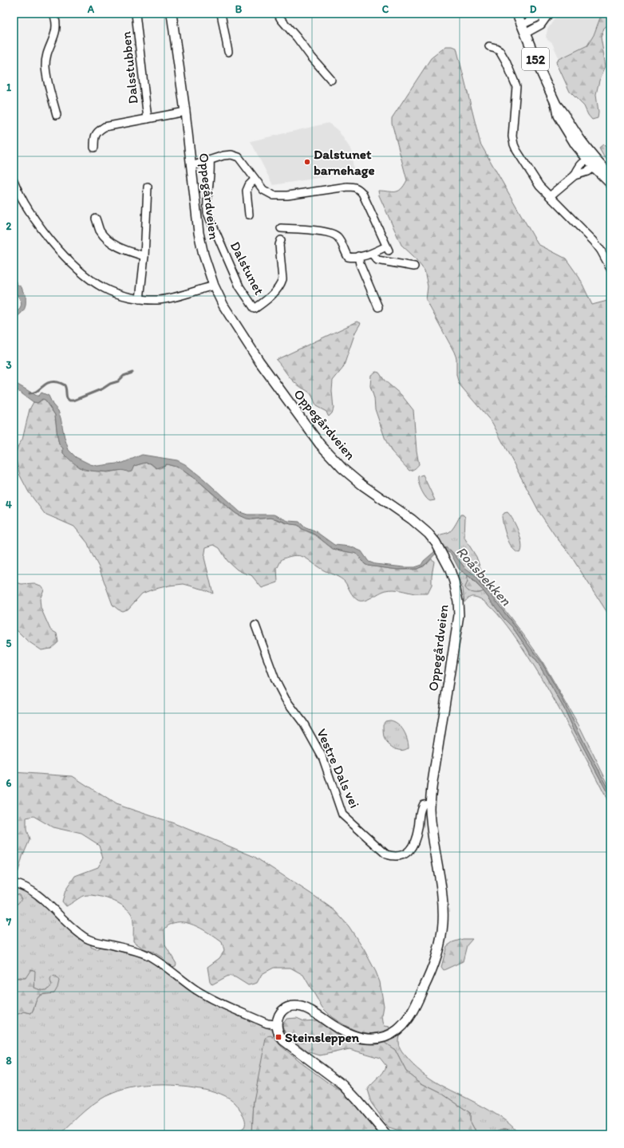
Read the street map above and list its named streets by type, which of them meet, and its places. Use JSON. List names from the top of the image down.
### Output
{
  "streets": {
    "main road": ["152", "Oppegårdveien"],
    "street": ["Dalsstubben", "Dalstunet", "Vestre Dals vei"]
  },
  "crossings": [
    ["Dalsstubben", "Oppegårdveien"],
    ["Oppegårdveien", "Vestre Dals vei"]
  ],
  "water": ["Roåsbekken"],
  "places": {
    "other": ["Dalstunet barnehage"],
    "transit": ["Steinsleppen"]
  },
  "grid": {
    "columns": [
      "A",
      "B",
      "C",
      "D"
    ],
    "rows": [
      "1",
      "2",
      "3",
      "4",
      "5",
      "6",
      "7",
      "8"
    ]
  }
}
